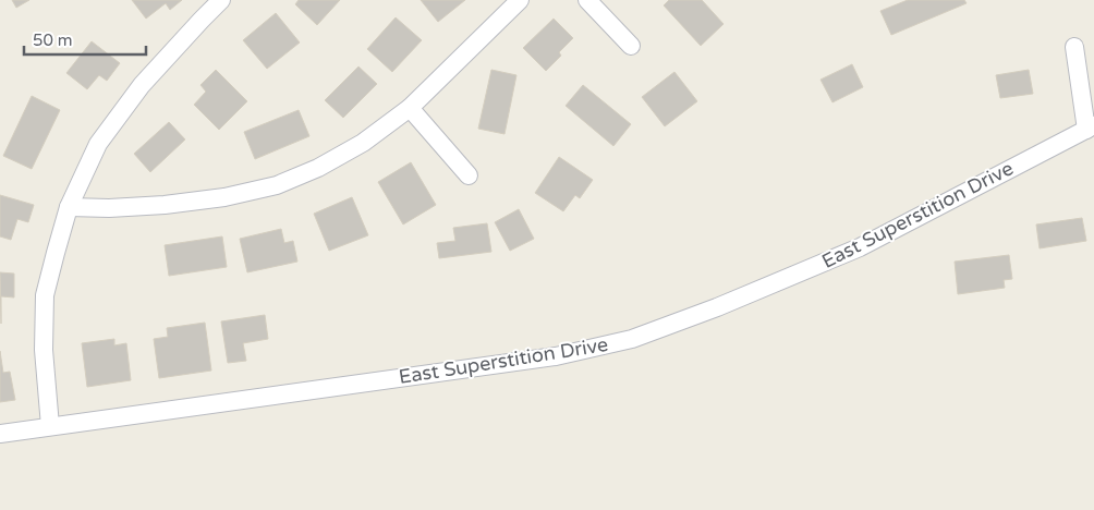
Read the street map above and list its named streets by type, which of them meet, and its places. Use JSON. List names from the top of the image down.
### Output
{
  "streets": {
    "street": ["East Superstition Drive"]
  },
  "scale_bar": "50 m"
}
